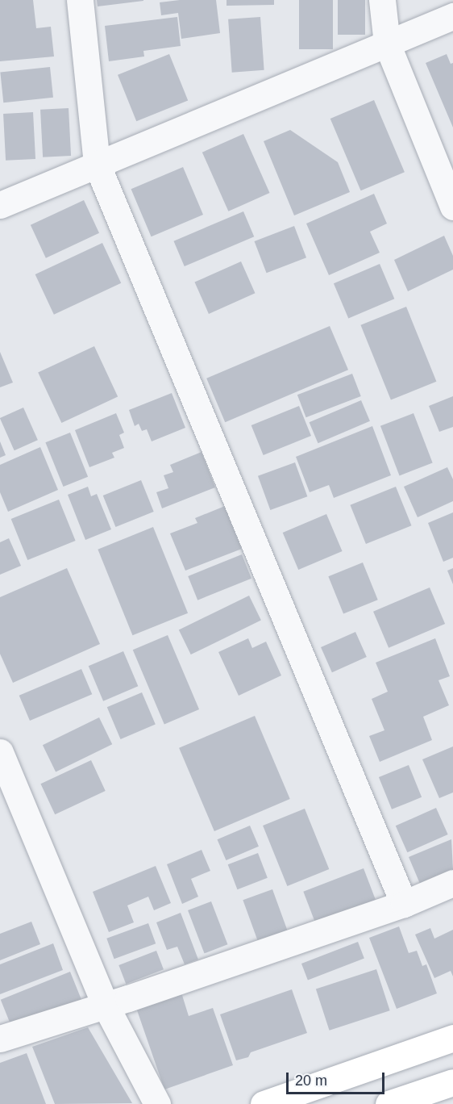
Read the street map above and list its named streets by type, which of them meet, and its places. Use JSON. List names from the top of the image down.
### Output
{
  "scale_bar": "20 m"
}
